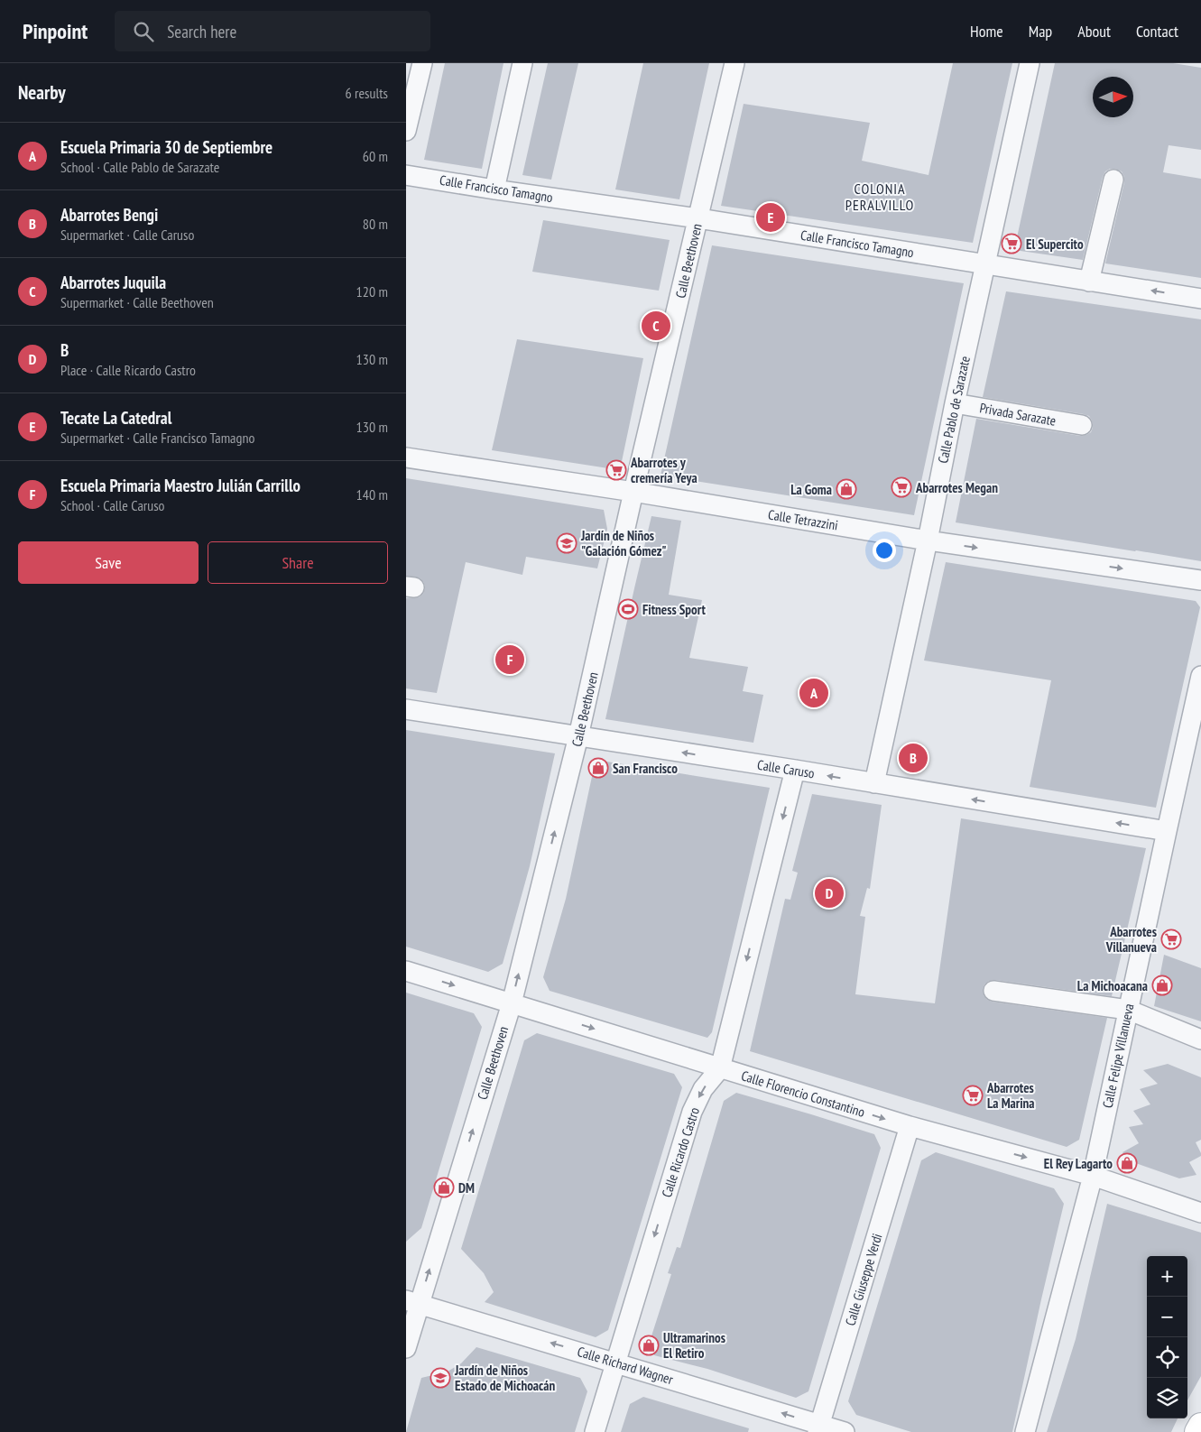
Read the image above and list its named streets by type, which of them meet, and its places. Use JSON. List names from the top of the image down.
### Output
{
  "streets": {
    "street": [
      "Calle Francisco Tamagno",
      "Calle Beethoven",
      "Calle Pablo de Sarazate",
      "Privada Sarazate",
      "Calle Tetrazzini",
      "Calle Caruso",
      "Calle Felipe Villanueva",
      "Calle Florencio Constantino",
      "Calle Ricardo Castro",
      "Calle Giuseppe Verdi",
      "Calle Richard Wagner"
    ]
  },
  "crossings": [
    ["Calle Francisco Tamagno", "Calle Beethoven"],
    ["Calle Francisco Tamagno", "Calle Pablo de Sarazate"],
    ["Calle Beethoven", "Calle Tetrazzini"],
    ["Calle Beethoven", "Calle Caruso"],
    ["Calle Beethoven", "Calle Florencio Constantino"],
    ["Calle Beethoven", "Calle Richard Wagner"],
    ["Calle Pablo de Sarazate", "Privada Sarazate"],
    ["Calle Pablo de Sarazate", "Calle Tetrazzini"],
    ["Calle Pablo de Sarazate", "Calle Caruso"],
    ["Calle Caruso", "Calle Felipe Villanueva"],
    ["Calle Caruso", "Calle Ricardo Castro"],
    ["Calle Felipe Villanueva", "Calle Florencio Constantino"],
    ["Calle Florencio Constantino", "Calle Ricardo Castro"],
    ["Calle Florencio Constantino", "Calle Giuseppe Verdi"],
    ["Calle Ricardo Castro", "Calle Richard Wagner"],
    ["Calle Giuseppe Verdi", "Calle Richard Wagner"]
  ],
  "one_way": [
    "Calle Beethoven",
    "Calle Caruso",
    "Calle Florencio Constantino",
    "Calle Ricardo Castro",
    "Calle Richard Wagner"
  ],
  "districts": ["COLONIA PERALVILLO"],
  "places": {
    "supermarket": [
      "El Supercito",
      "Abarrotes y cremería Yeya",
      "Abarrotes Megan",
      "Abarrotes Villanueva",
      "Abarrotes La Marina"
    ],
    "shop": [
      "La Goma",
      "San Francisco",
      "La Michoacana",
      "El Rey Lagarto",
      "DM",
      "Ultramarinos El Retiro"
    ],
    "school or university": ["Jardín de Niños \"Galación Gómez\"", "Jardín de Niños Estado de Michoacán"],
    "sports": ["Fitness Sport"]
  },
  "north": "right",
  "page": {
    "header": "Pinpoint",
    "search": "Search here",
    "nav": [
      "Home",
      "Map",
      "About",
      "Contact"
    ],
    "heading": ["Nearby", "6 results"],
    "list": [
      {
        "mark": "A",
        "name": "Escuela Primaria 30 de Septiembre",
        "note": "School · Calle Pablo de Sarazate",
        "value": "60 m"
      },
      {
        "mark": "B",
        "name": "Abarrotes Bengi",
        "note": "Supermarket · Calle Caruso",
        "value": "80 m"
      },
      {
        "mark": "C",
        "name": "Abarrotes Juquila",
        "note": "Supermarket · Calle Beethoven",
        "value": "120 m"
      },
      {
        "mark": "D",
        "name": "B",
        "note": "Place · Calle Ricardo Castro",
        "value": "130 m"
      },
      {
        "mark": "E",
        "name": "Tecate La Catedral",
        "note": "Supermarket · Calle Francisco Tamagno",
        "value": "130 m"
      },
      {
        "mark": "F",
        "name": "Escuela Primaria Maestro Julián Carrillo",
        "note": "School · Calle Caruso",
        "value": "140 m"
      }
    ],
    "pins": [
      "E",
      "C",
      "F",
      "A",
      "B",
      "D"
    ],
    "buttons": ["Save", "Share"],
    "map_buttons": ["+", "−"]
  }
}
